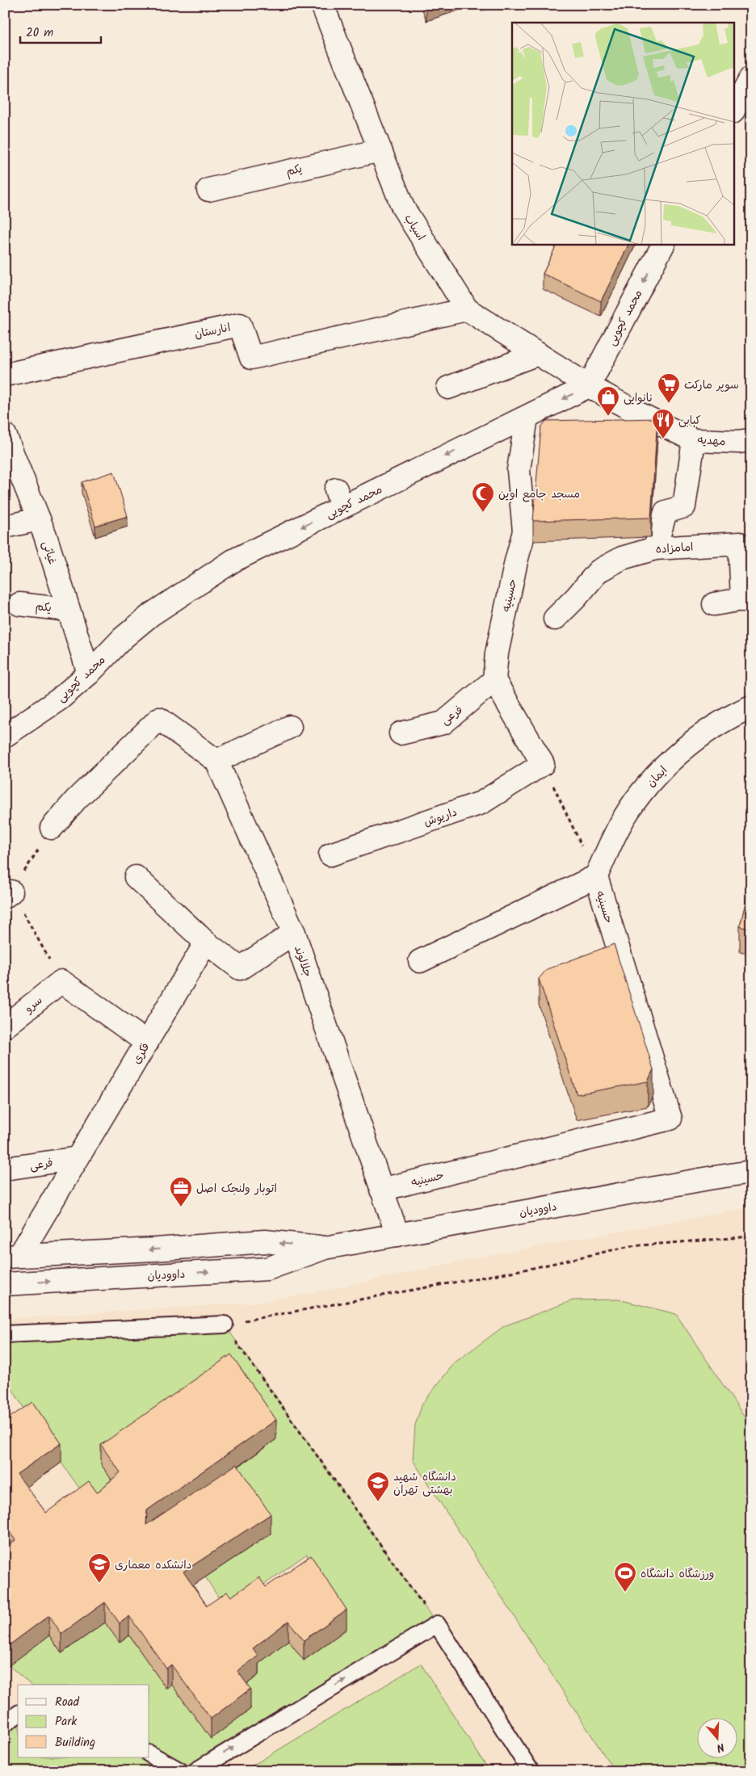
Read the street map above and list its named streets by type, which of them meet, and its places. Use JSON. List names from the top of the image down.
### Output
{
  "streets": {
    "street": [
      "یکم",
      "اسیاب",
      "محمد کچویی",
      "انارستان",
      "مهدیه",
      "امامزاده",
      "غیاثی",
      "حسینیه",
      "فرعی",
      "ایمان",
      "داریوش",
      "جلالوند",
      "سرو",
      "فکری",
      "داوودیان"
    ]
  },
  "crossings": [
    ["یکم", "اسیاب"],
    ["یکم", "غیاثی"],
    ["اسیاب", "محمد کچویی"],
    ["اسیاب", "انارستان"],
    ["اسیاب", "مهدیه"],
    ["محمد کچویی", "مهدیه"],
    ["محمد کچویی", "غیاثی"],
    ["محمد کچویی", "حسینیه"],
    ["حسینیه", "فرعی"],
    ["حسینیه", "ایمان"],
    ["حسینیه", "داریوش"],
    ["حسینیه", "جلالوند"],
    ["فرعی", "فکری"],
    ["جلالوند", "داوودیان"],
    ["فکری", "داوودیان"]
  ],
  "one_way": ["محمد کچویی"],
  "places": {
    "supermarket": ["سوپر مارکت"],
    "shop": ["نانوایی"],
    "restaurant": ["کبابی"],
    "mosque": ["مسجد جامع اوین"],
    "office": ["اتوبار ولنجک اصل"],
    "school or university": ["دانشگاه شهید بهشتی تهران", "دانشکده معماری"],
    "sports": ["ورزشگاه دانشگاه"]
  },
  "legend": ["Road", "Park", "Building"],
  "scale_bar": "20 m",
  "north": "bottom"
}
